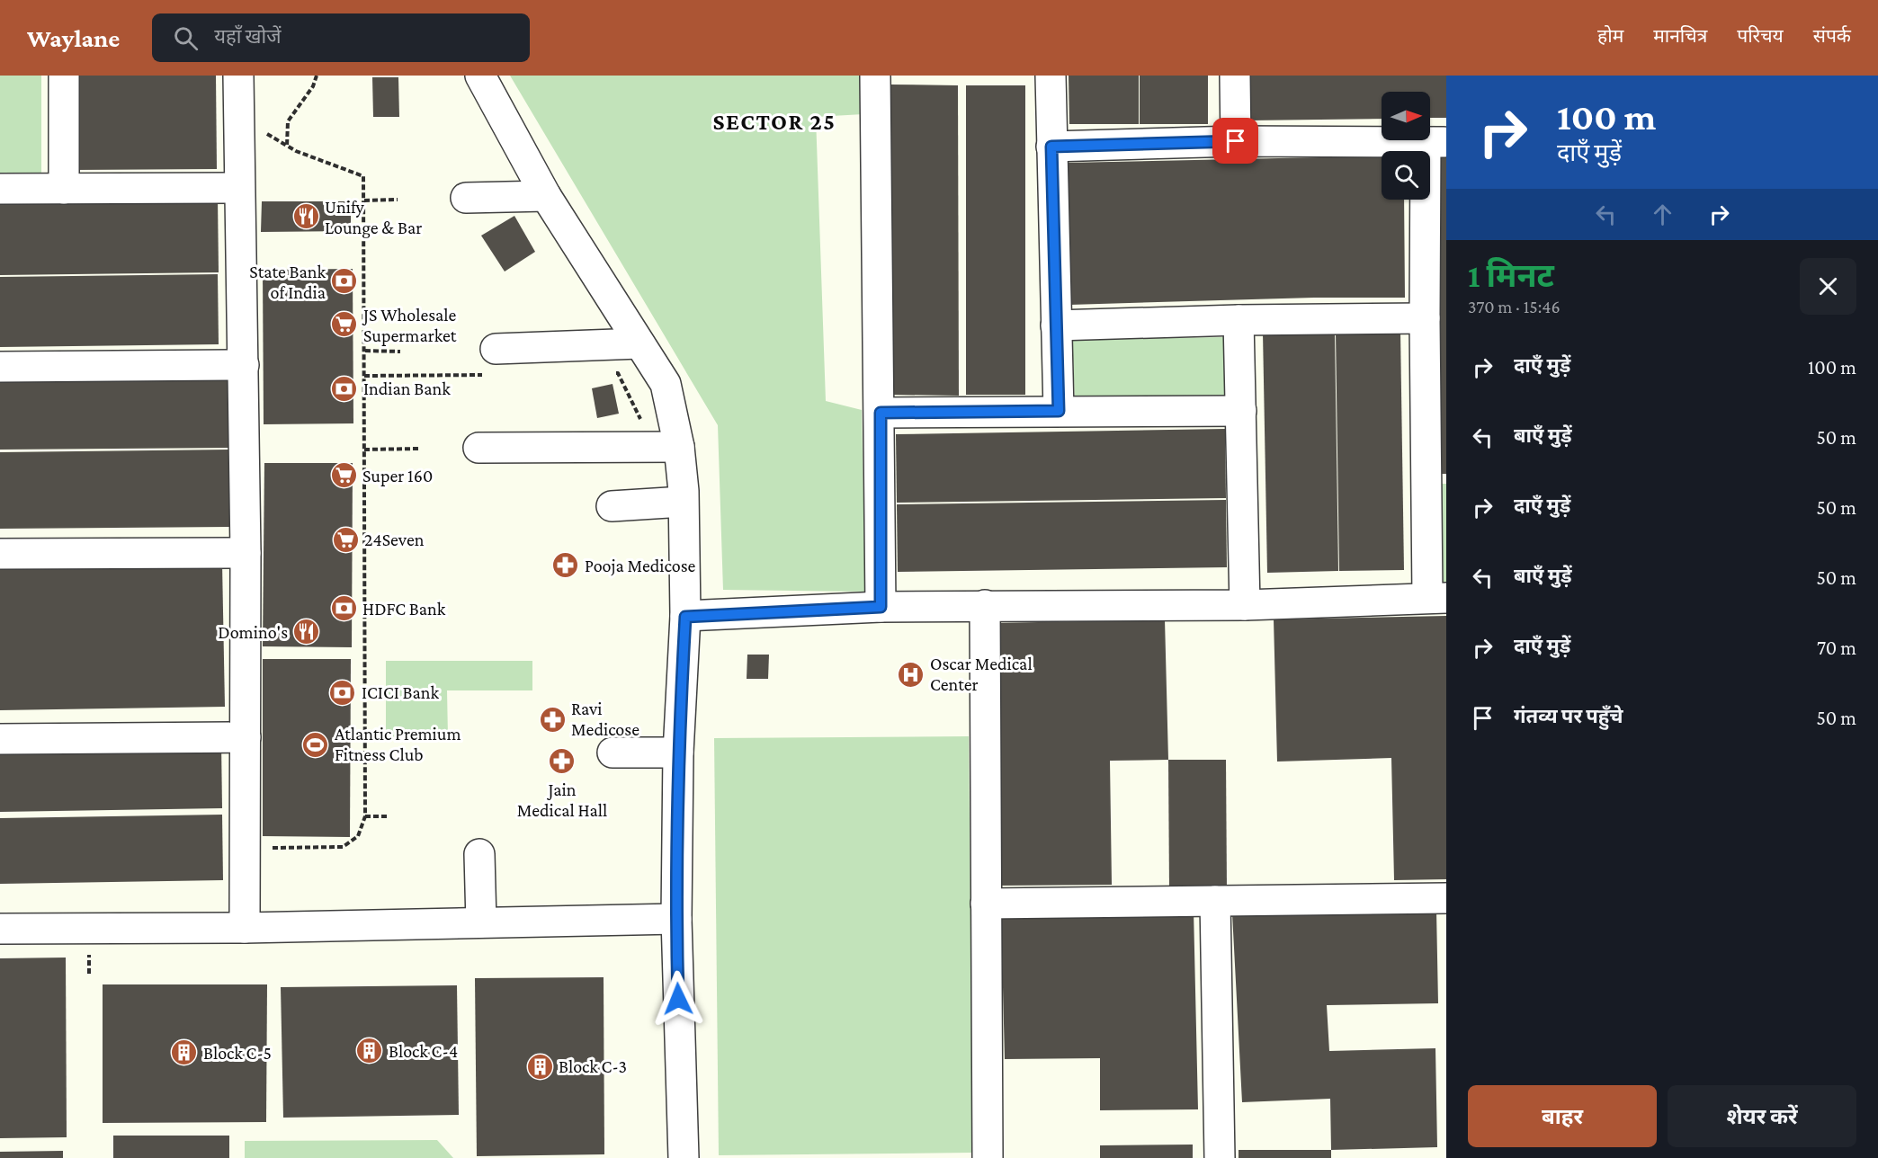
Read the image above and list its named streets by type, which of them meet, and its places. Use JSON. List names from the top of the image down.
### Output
{
  "districts": ["SECTOR 25"],
  "places": {
    "restaurant": ["Unify Lounge & Bar", "Domino's"],
    "bank": [
      "State Bank of India",
      "Indian Bank",
      "HDFC Bank",
      "ICICI Bank"
    ],
    "supermarket": ["JS Wholesale Supermarket", "Super 160", "24Seven"],
    "pharmacy": ["Pooja Medicose", "Ravi Medicose", "Jain Medical Hall"],
    "hospital": ["Oscar Medical Center"],
    "sports": ["Atlantic Premium Fitness Club"],
    "building": ["Block C-4", "Block C-5", "Block C-3"]
  },
  "north": "right",
  "page": {
    "header": "Waylane",
    "search": "यहाँ खोजें",
    "nav": [
      "होम",
      "मानचित्र",
      "परिचय",
      "संपर्क"
    ],
    "turn": ["100 m", "दाएँ मुड़ें"],
    "heading": ["1 मिनट", "370 m · 15:46"],
    "list": [
      {
        "name": "दाएँ मुड़ें",
        "value": "100 m"
      },
      {
        "name": "बाएँ मुड़ें",
        "value": "50 m"
      },
      {
        "name": "दाएँ मुड़ें",
        "value": "50 m"
      },
      {
        "name": "बाएँ मुड़ें",
        "value": "50 m"
      },
      {
        "name": "दाएँ मुड़ें",
        "value": "70 m"
      },
      {
        "name": "गंतव्य पर पहुँचे",
        "value": "50 m"
      }
    ],
    "buttons": ["बाहर", "शेयर करें"]
  }
}
